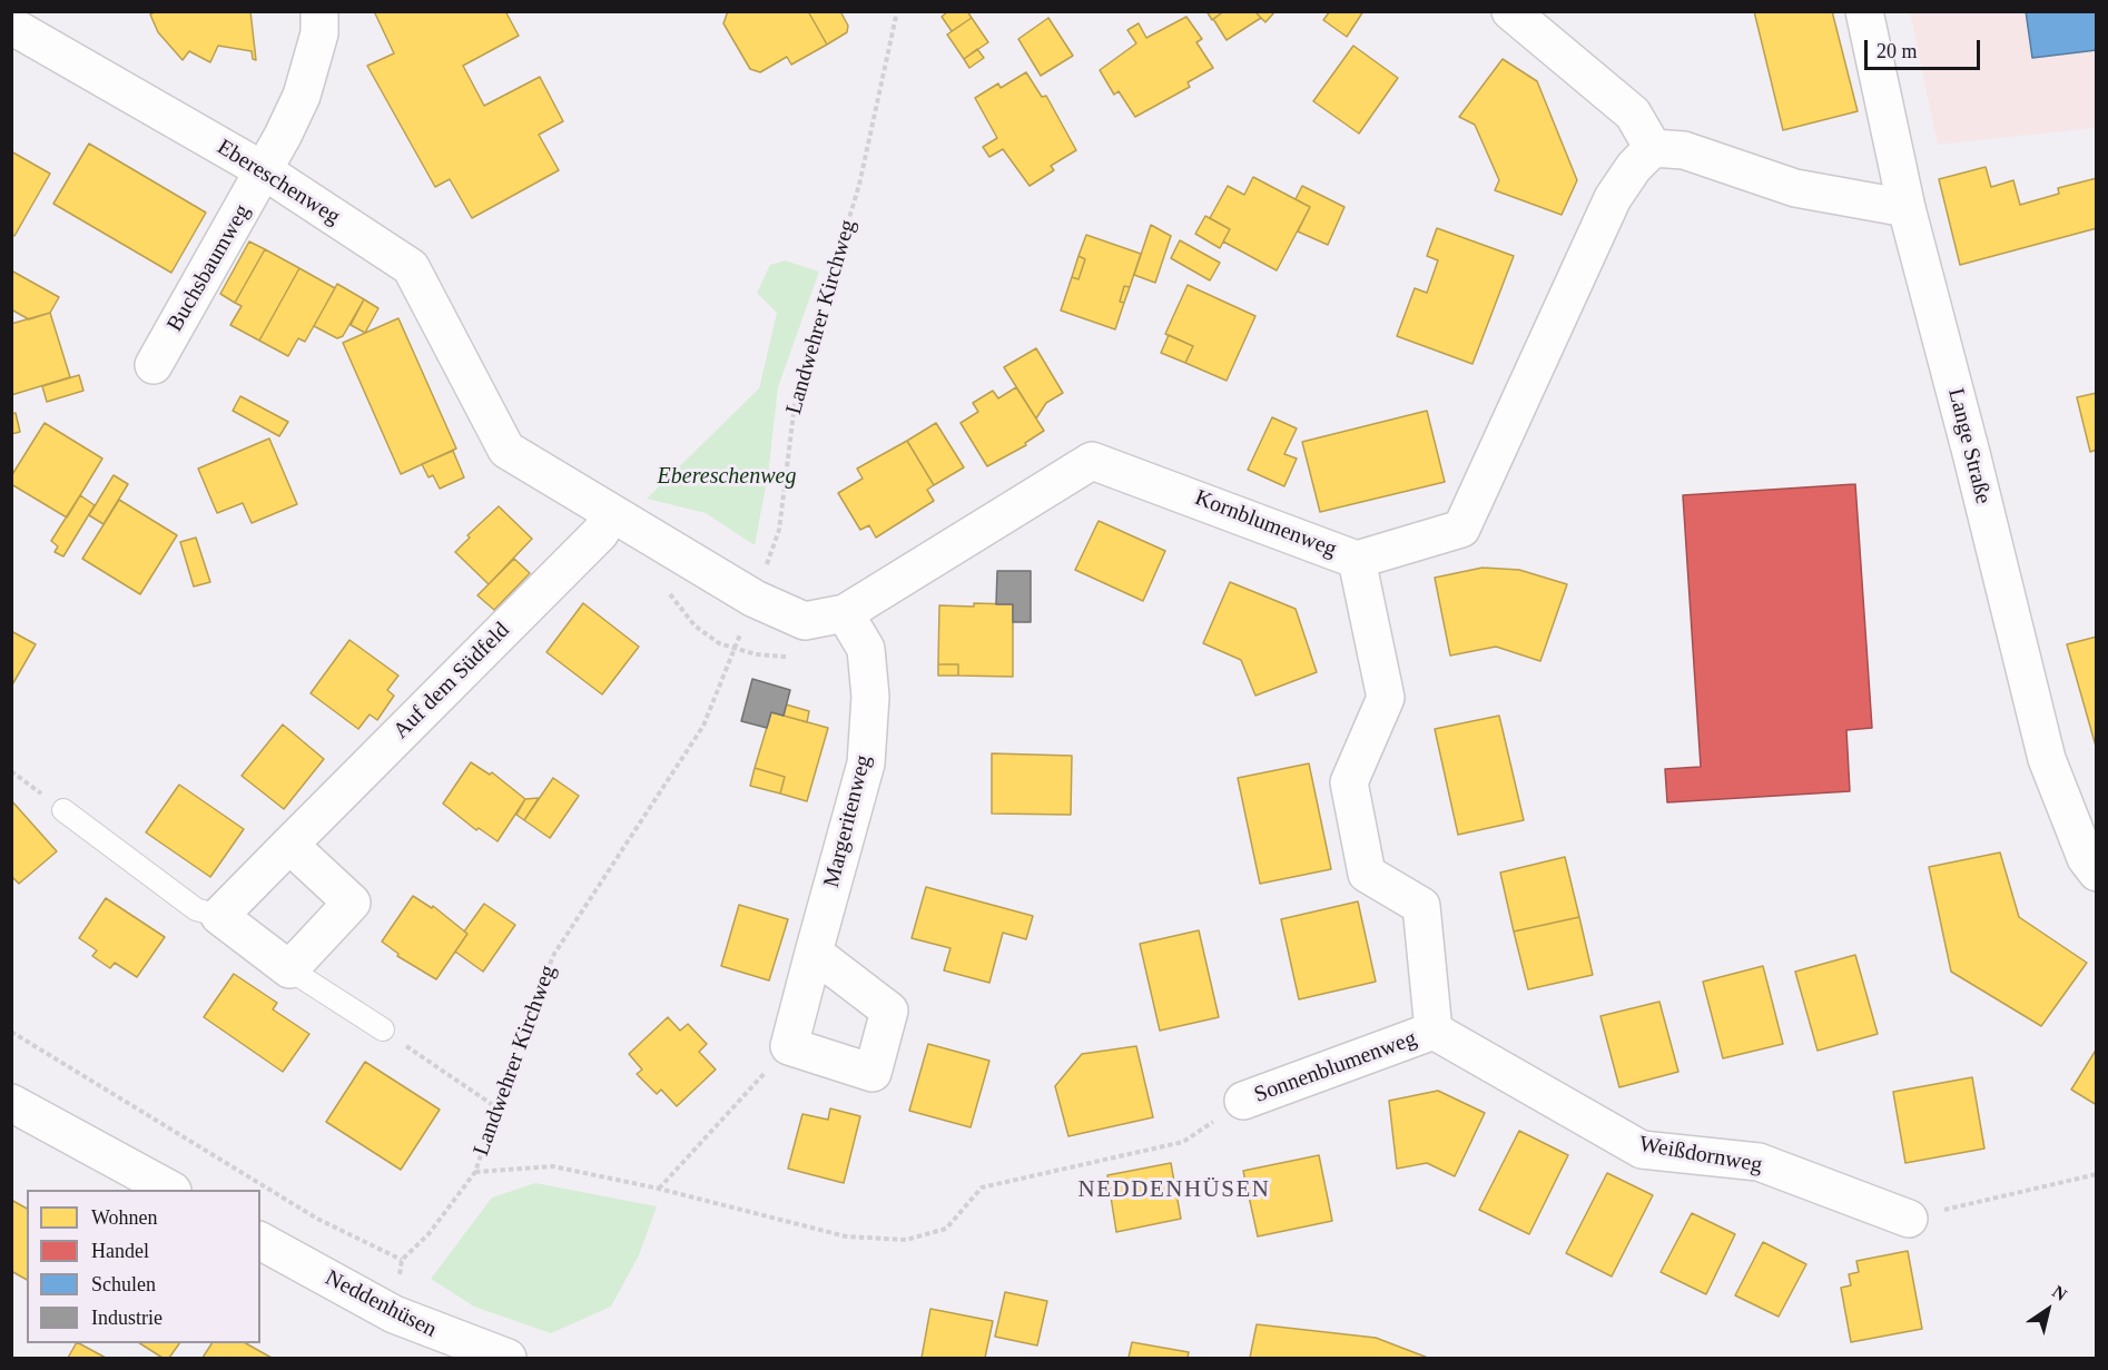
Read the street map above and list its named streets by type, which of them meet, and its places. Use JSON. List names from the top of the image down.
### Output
{
  "streets": {
    "street": [
      "Ebereschenweg",
      "Buchsbaumweg",
      "Lange Straße",
      "Kornblumenweg",
      "Auf dem Südfeld",
      "Margeritenweg",
      "Sonnenblumenweg",
      "Weißdornweg",
      "Neddenhüsen"
    ],
    "path": ["Landwehrer Kirchweg"]
  },
  "crossings": [
    ["Ebereschenweg", "Buchsbaumweg"],
    ["Ebereschenweg", "Kornblumenweg"],
    ["Ebereschenweg", "Auf dem Südfeld"],
    ["Ebereschenweg", "Margeritenweg"],
    ["Kornblumenweg", "Margeritenweg"],
    ["Kornblumenweg", "Sonnenblumenweg"],
    ["Sonnenblumenweg", "Weißdornweg"]
  ],
  "districts": ["NEDDENHÜSEN"],
  "parks": ["Ebereschenweg"],
  "legend": [
    "Wohnen",
    "Handel",
    "Schulen",
    "Industrie"
  ],
  "scale_bar": "20 m",
  "north": "top right"
}
